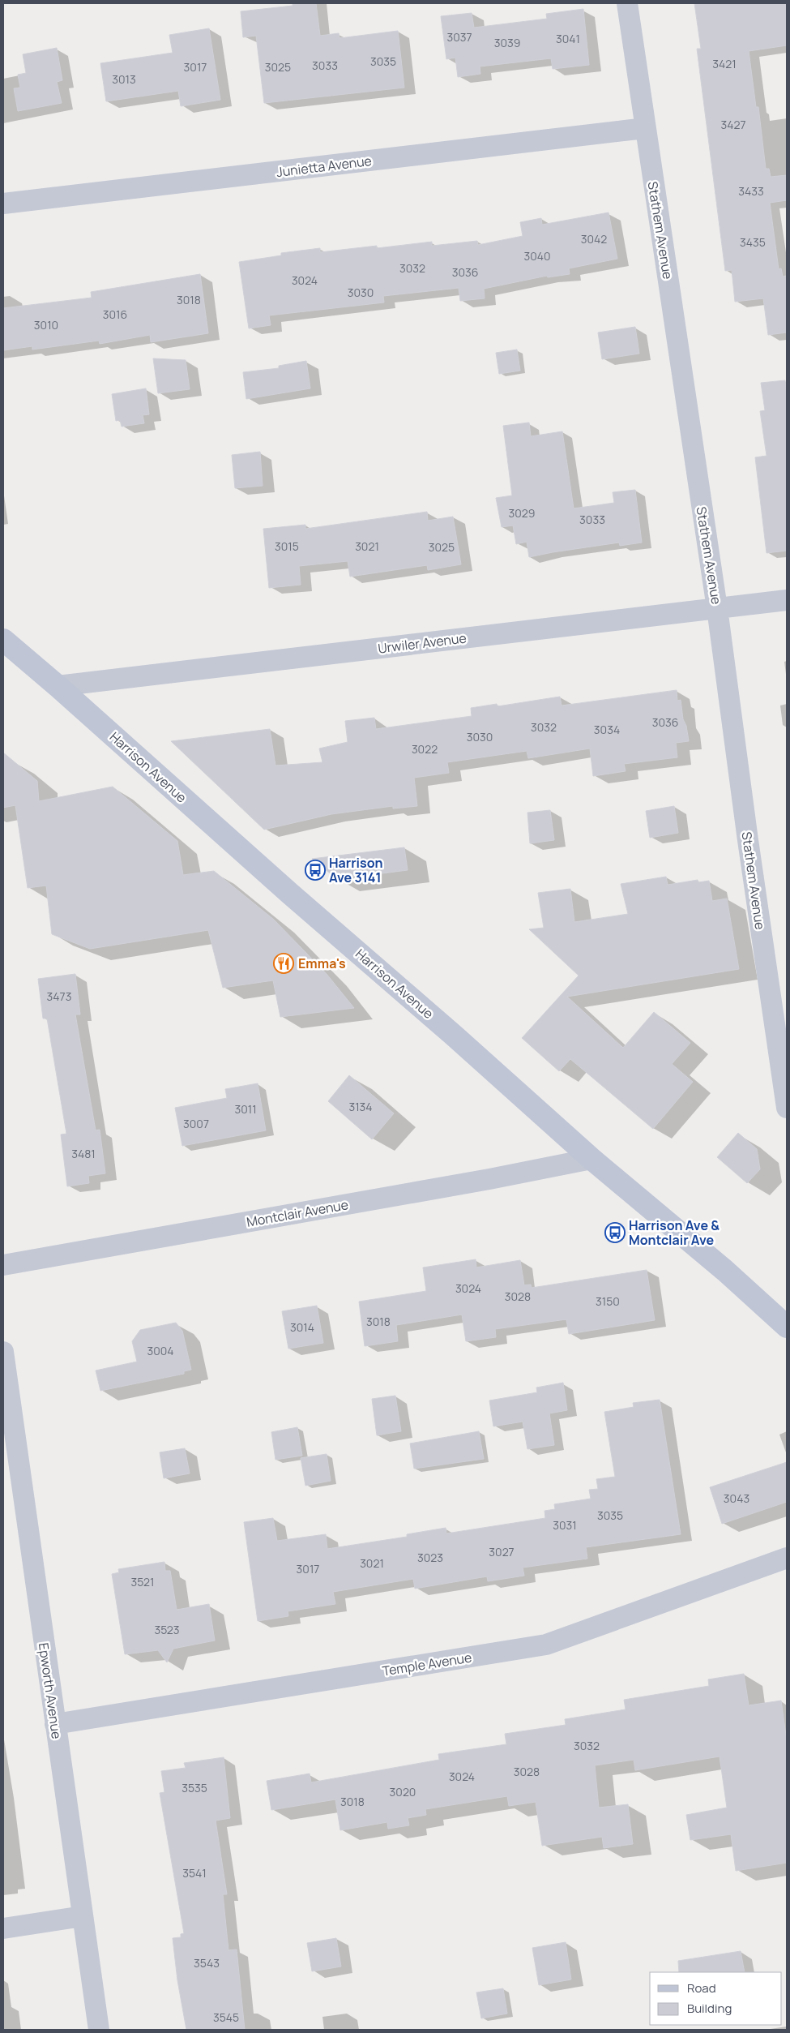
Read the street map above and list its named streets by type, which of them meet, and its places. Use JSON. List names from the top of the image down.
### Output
{
  "streets": {
    "main road": ["Harrison Avenue"],
    "street": [
      "Junietta Avenue",
      "Stathem Avenue",
      "Urwiler Avenue",
      "Montclair Avenue",
      "Temple Avenue",
      "Epworth Avenue"
    ]
  },
  "crossings": [
    ["Junietta Avenue", "Stathem Avenue"],
    ["Stathem Avenue", "Urwiler Avenue"],
    ["Urwiler Avenue", "Harrison Avenue"],
    ["Harrison Avenue", "Montclair Avenue"],
    ["Temple Avenue", "Epworth Avenue"]
  ],
  "places": {
    "bus stop": ["Harrison Ave 3141", "Harrison Ave & Montclair Ave"],
    "restaurant": ["Emma's"]
  },
  "house_numbers": [
    "3037",
    "3041",
    "3039",
    "3035",
    "3421",
    "3033",
    "3017",
    "3025",
    "3013",
    "3427",
    "3433",
    "3042",
    "3435",
    "3040",
    "3032",
    "3036",
    "3024",
    "3030",
    "3018",
    "3016",
    "3010",
    "3029",
    "3033",
    "3015",
    "3021",
    "3025",
    "3036",
    "3032",
    "3034",
    "3030",
    "3022",
    "3473",
    "3134",
    "3011",
    "3007",
    "3481",
    "3024",
    "3028",
    "3150",
    "3018",
    "3014",
    "3004",
    "3043",
    "3035",
    "3031",
    "3027",
    "3023",
    "3021",
    "3017",
    "3521",
    "3523",
    "3032",
    "3028",
    "3024",
    "3535",
    "3020",
    "3018",
    "3541",
    "3543",
    "3545"
  ],
  "legend": ["Road", "Building"]
}
